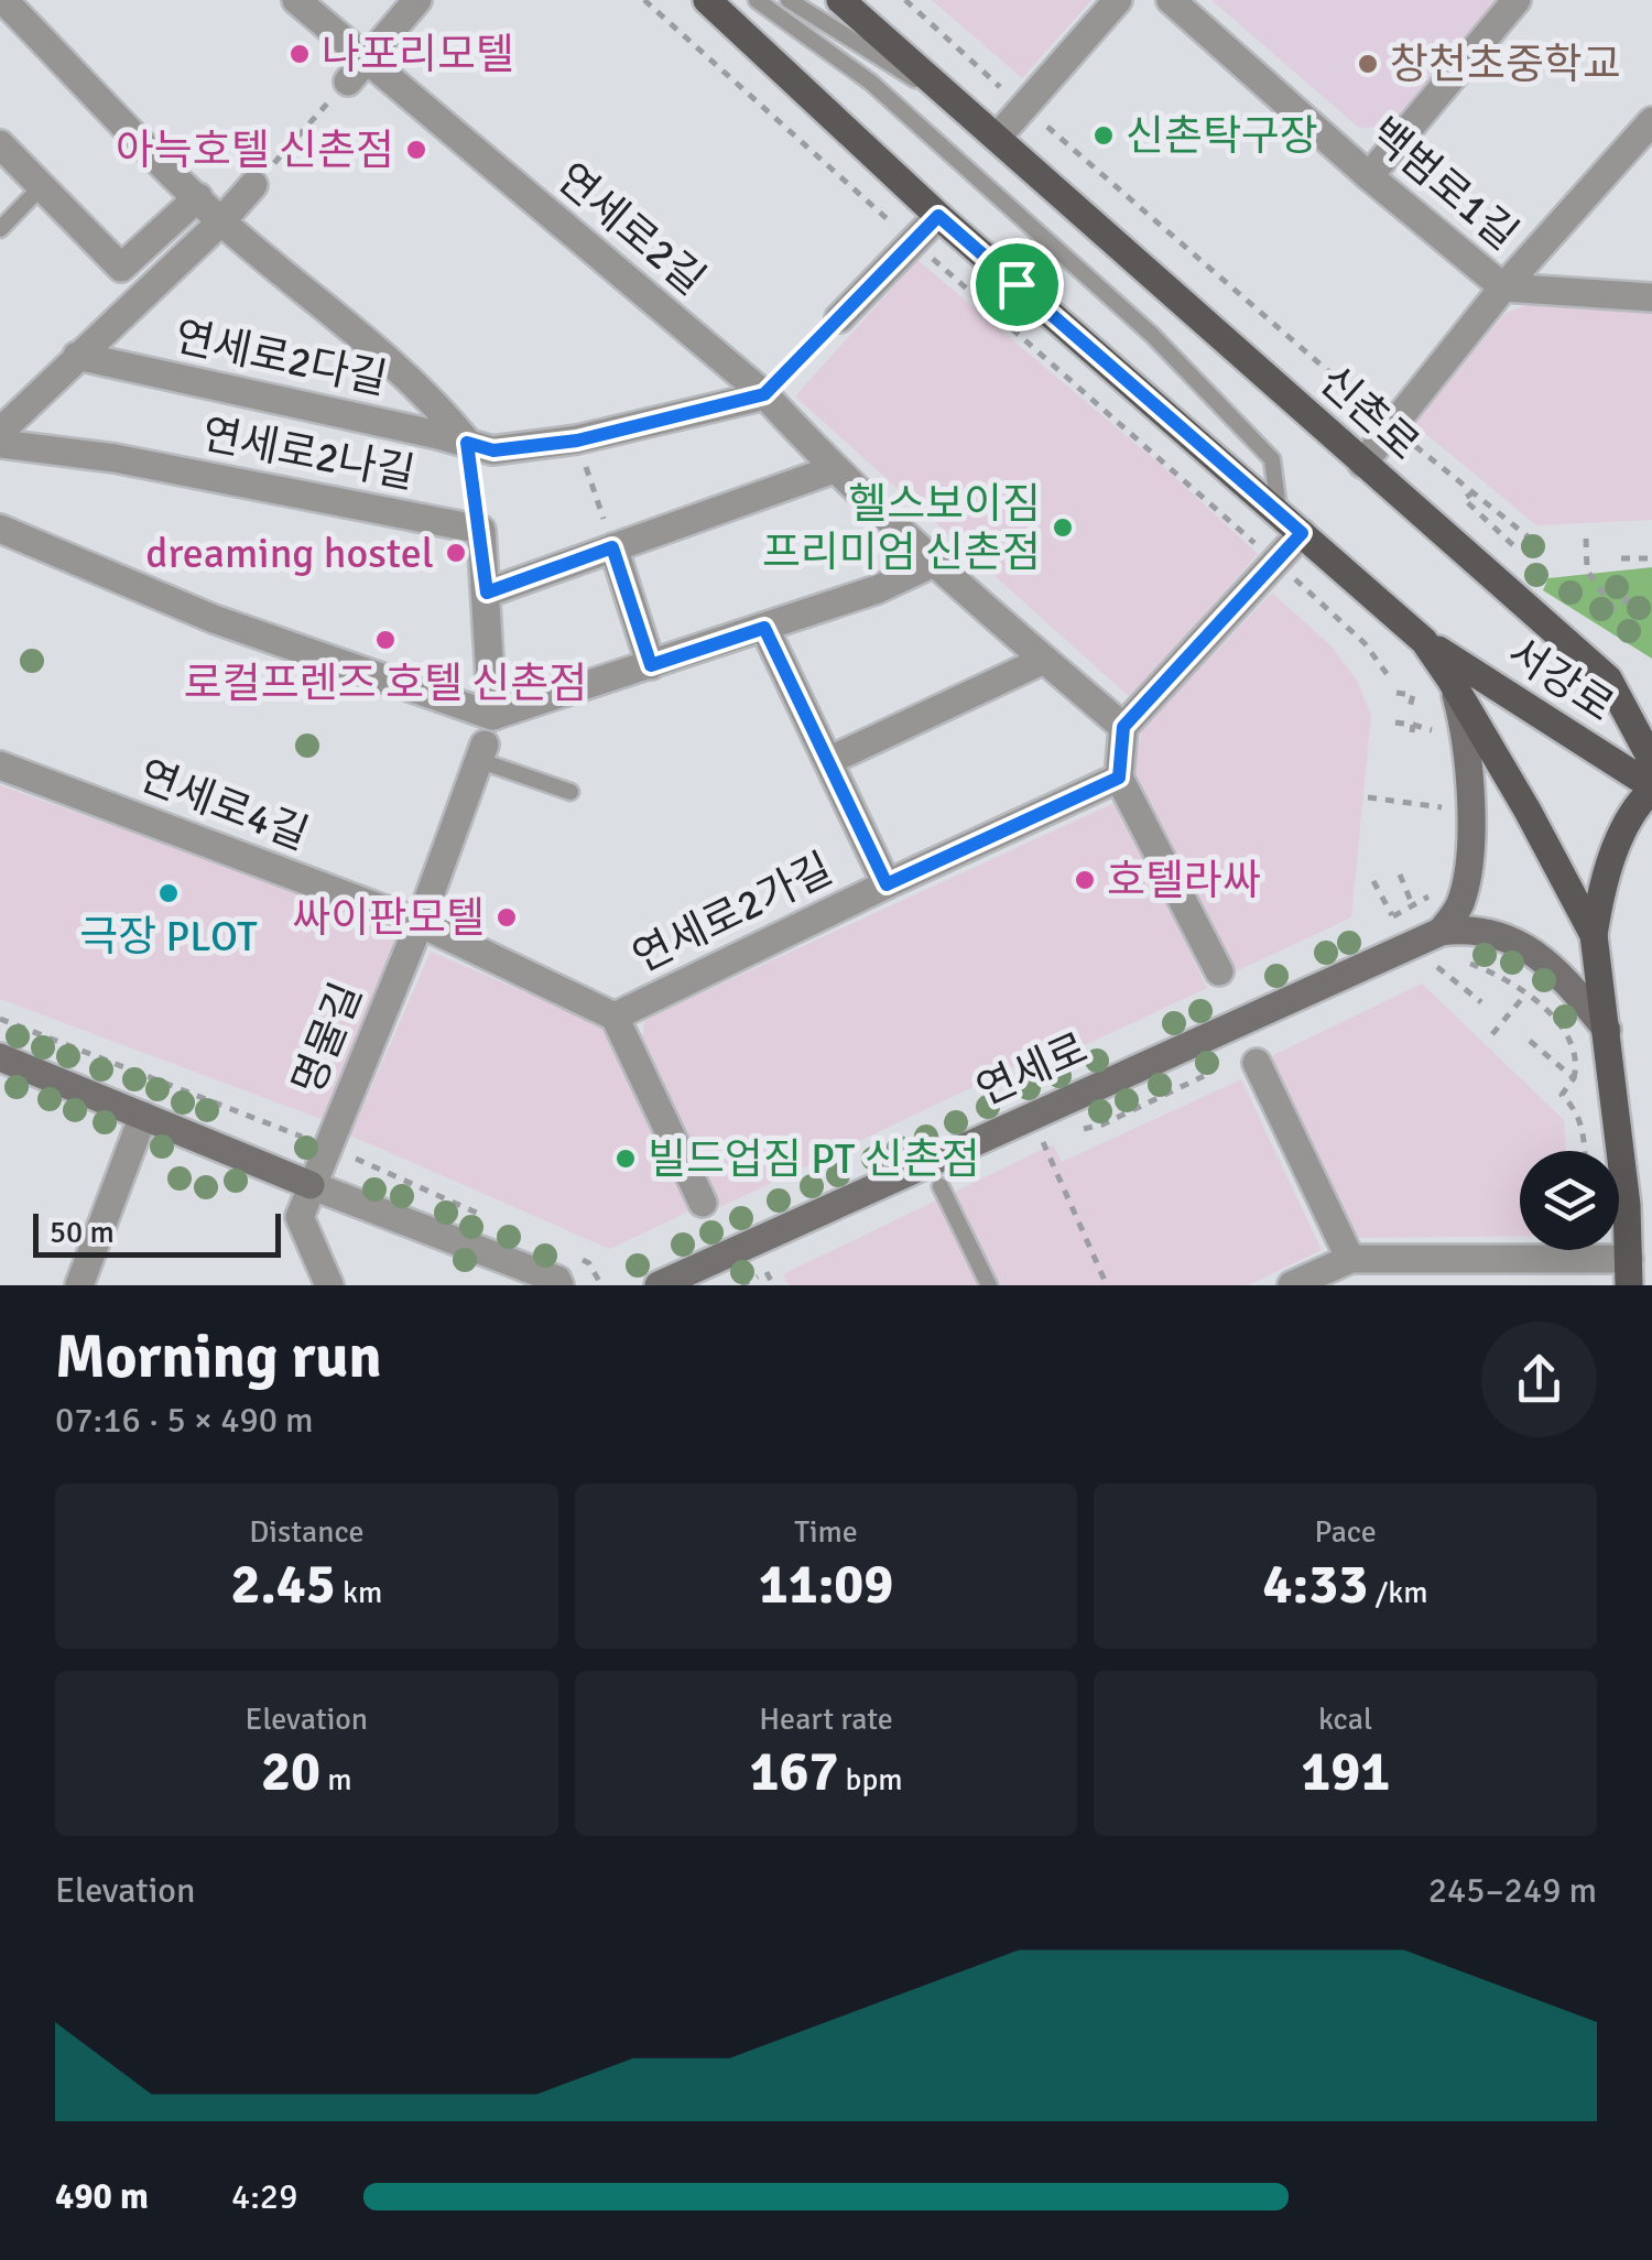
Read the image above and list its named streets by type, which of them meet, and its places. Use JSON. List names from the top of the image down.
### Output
{
  "streets": {
    "main road": ["신촌로", "서강로"],
    "street": [
      "백범로1길",
      "연세로2길",
      "연세로2다길",
      "연세로2나길",
      "연세로4길",
      "연세로2가길",
      "명물길",
      "연세로"
    ]
  },
  "crossings": [
    ["연세로2길", "연세로2다길"],
    ["신촌로", "서강로"],
    ["연세로4길", "연세로2가길"],
    ["연세로4길", "명물길"]
  ],
  "places": [
    "나포리모텔",
    "창천초중학교",
    "신촌탁구장",
    "아늑호텔 신촌점",
    "헬스보이짐 프리미엄 신촌점",
    "dreaming hostel",
    "로컬프렌즈 호텔 신촌점",
    "호텔라싸",
    "극장 PLOT",
    "싸이판모텔",
    "빌드업짐 PT 신촌점"
  ],
  "scale_bar": "50 m",
  "page": {
    "scale": "50 m",
    "heading": ["Morning run", "07:16 · 5 × 490 m"],
    "stats": [
      ["Distance", "2.45 km"],
      ["Time", "11:09"],
      ["Pace", "4:33 /km"],
      ["Elevation", "20 m"],
      ["Heart rate", "167 bpm"],
      ["kcal", "191"]
    ],
    "chart": ["Elevation", "245–249 m"],
    "list": [
      {
        "name": "490 m",
        "note": "4:29"
      }
    ]
  }
}
